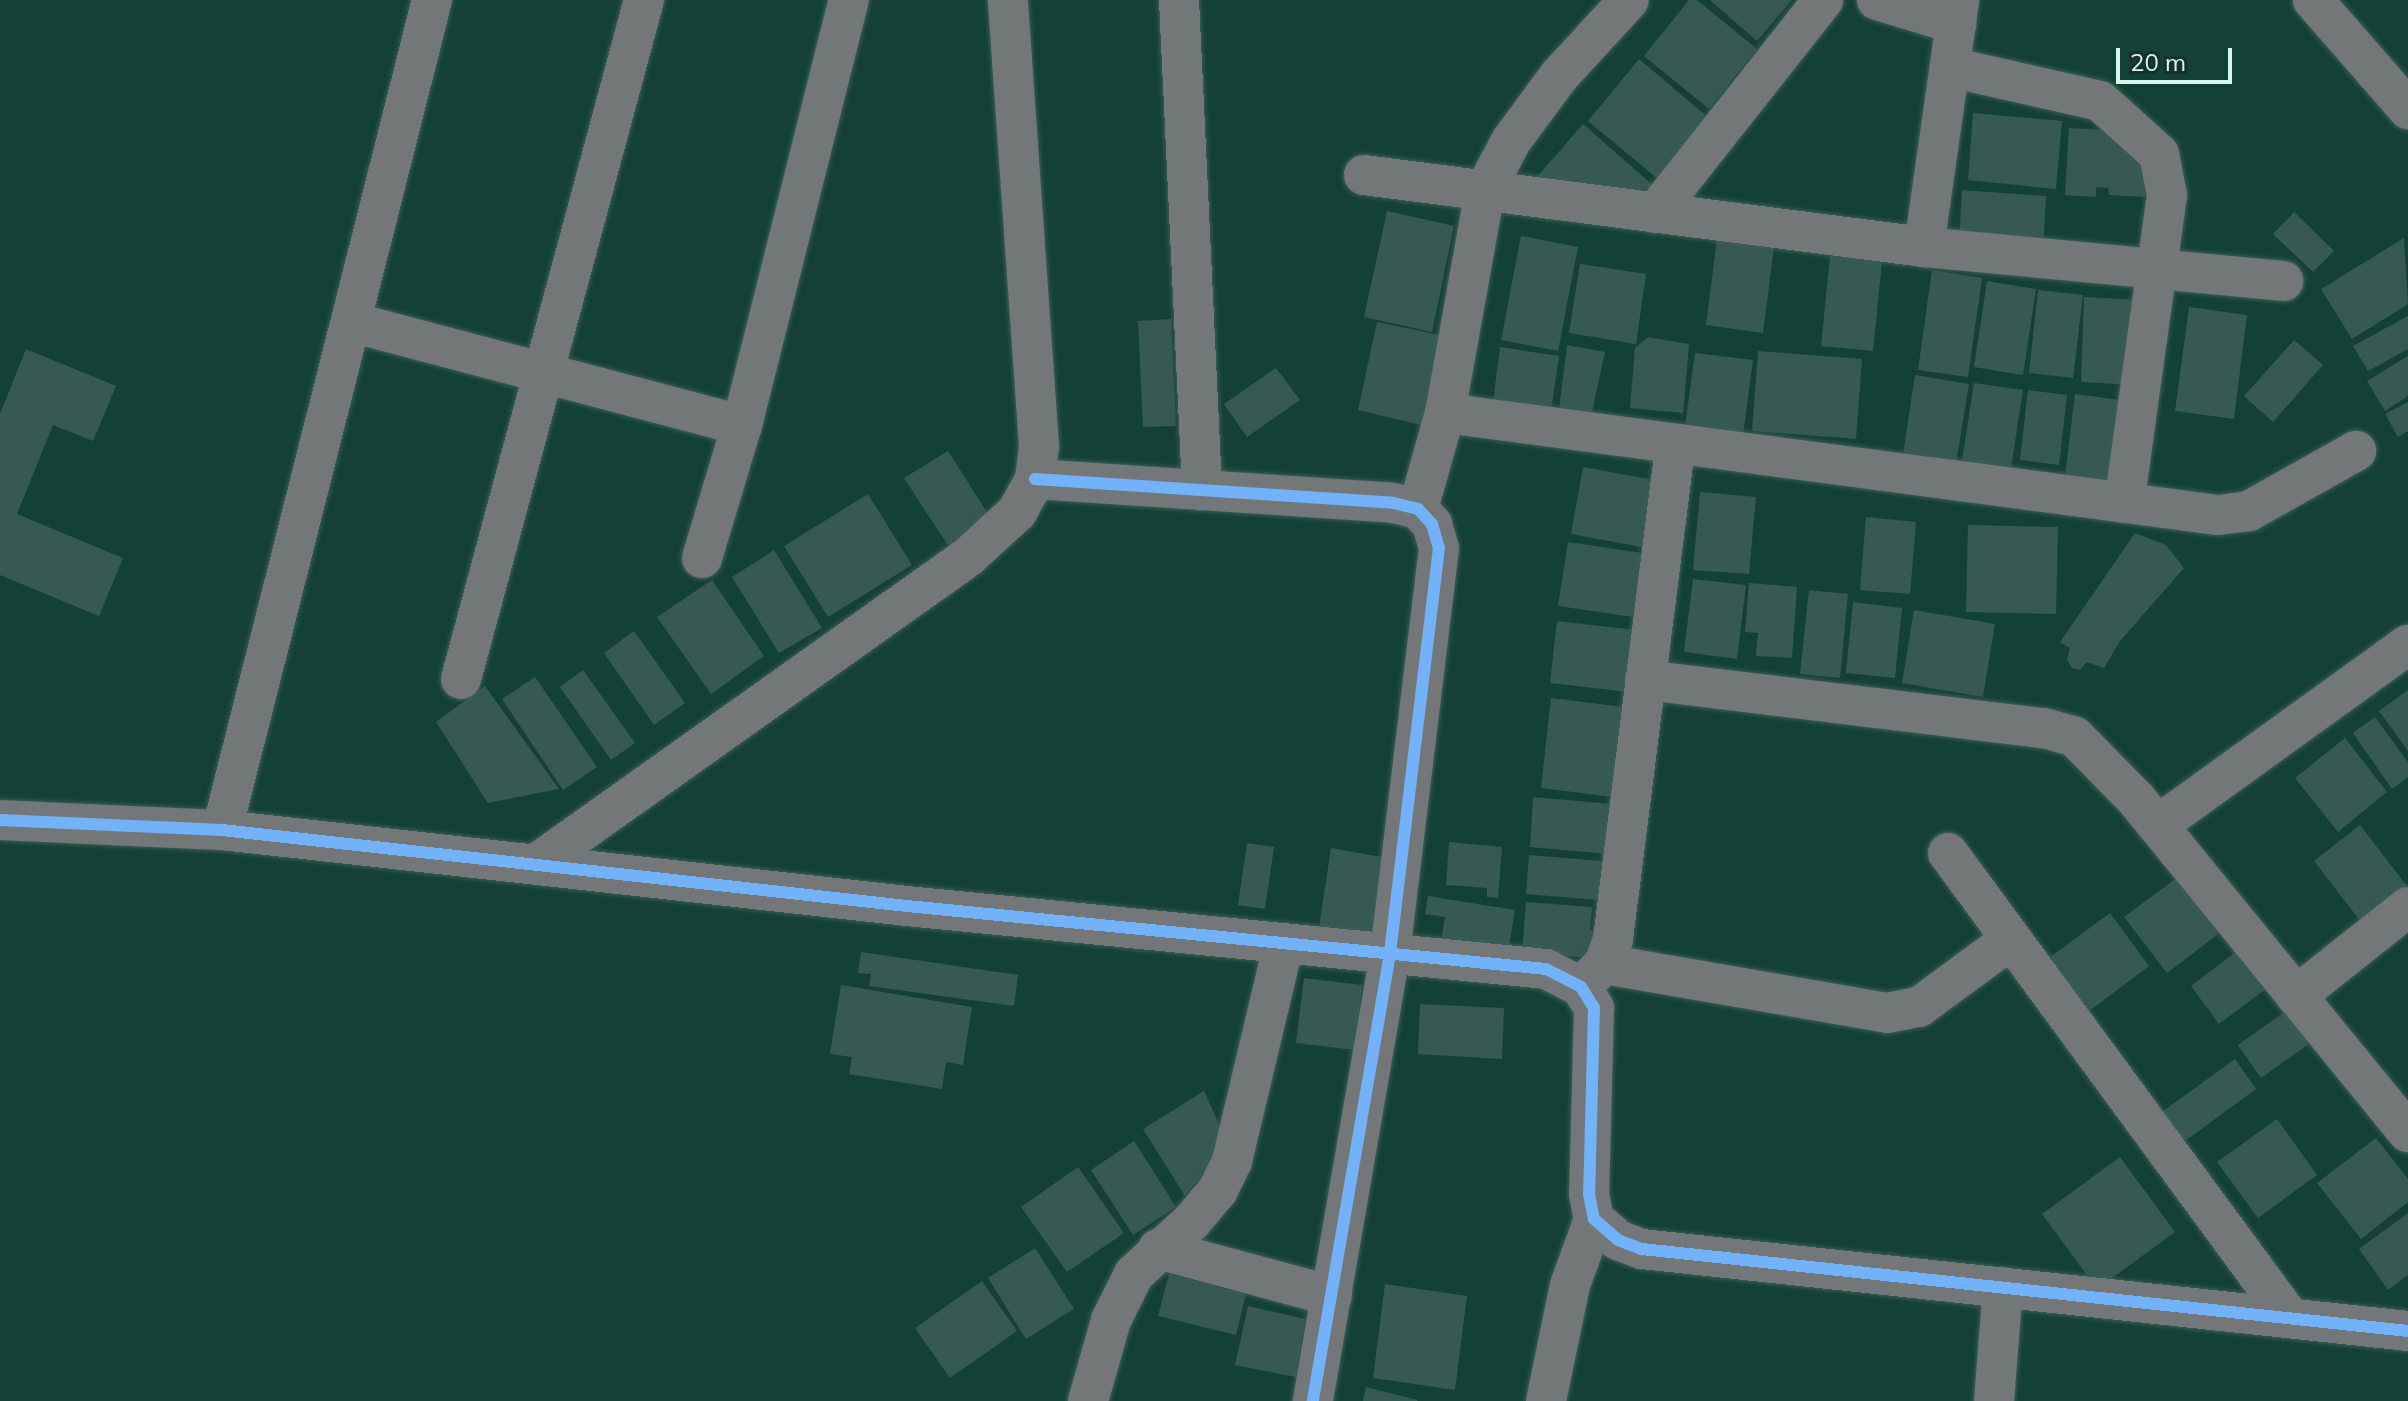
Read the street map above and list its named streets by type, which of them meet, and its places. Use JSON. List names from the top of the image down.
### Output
{
  "scale_bar": "20 m"
}
